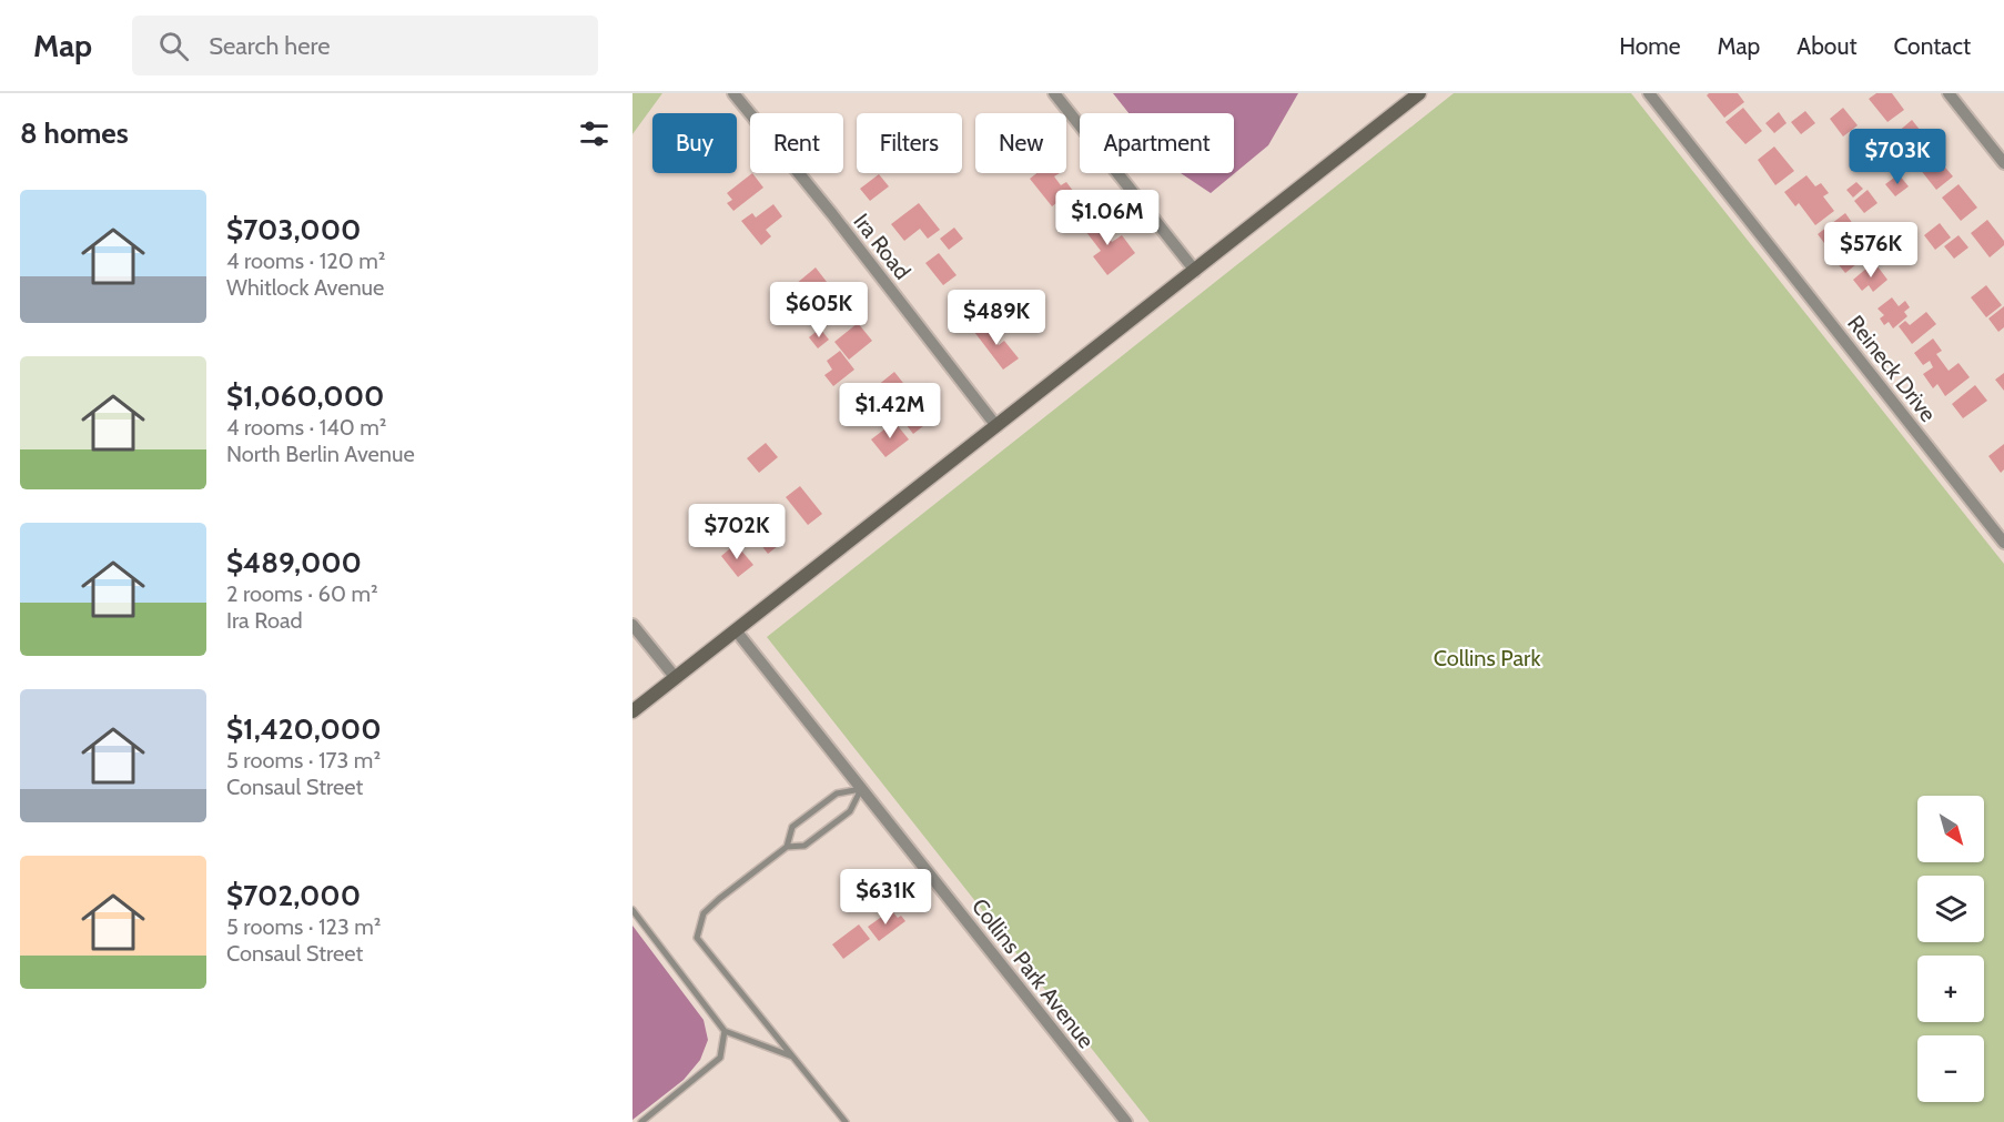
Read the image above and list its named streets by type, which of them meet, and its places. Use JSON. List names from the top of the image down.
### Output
{
  "streets": {
    "street": ["Ira Road", "Reineck Drive", "Collins Park Avenue"]
  },
  "parks": ["Collins Park"],
  "north": "bottom right",
  "page": {
    "header": "Map",
    "search": "Search here",
    "nav": [
      "Home",
      "Map",
      "About",
      "Contact"
    ],
    "heading": "8 homes",
    "chip": [
      "Buy",
      "Rent",
      "Filters",
      "New",
      "Apartment"
    ],
    "price": [
      "$703K",
      "$1.06M",
      "$576K",
      "$605K",
      "$489K",
      "$1.42M",
      "$702K",
      "$631K"
    ],
    "list": [
      {
        "name": "$703,000",
        "note": "4 rooms · 120 m² · Whitlock Avenue"
      },
      {
        "name": "$1,060,000",
        "note": "4 rooms · 140 m² · North Berlin Avenue"
      },
      {
        "name": "$489,000",
        "note": "2 rooms · 60 m² · Ira Road"
      },
      {
        "name": "$1,420,000",
        "note": "5 rooms · 173 m² · Consaul Street"
      },
      {
        "name": "$702,000",
        "note": "5 rooms · 123 m² · Consaul Street"
      }
    ],
    "map_buttons": ["+", "−"]
  }
}
